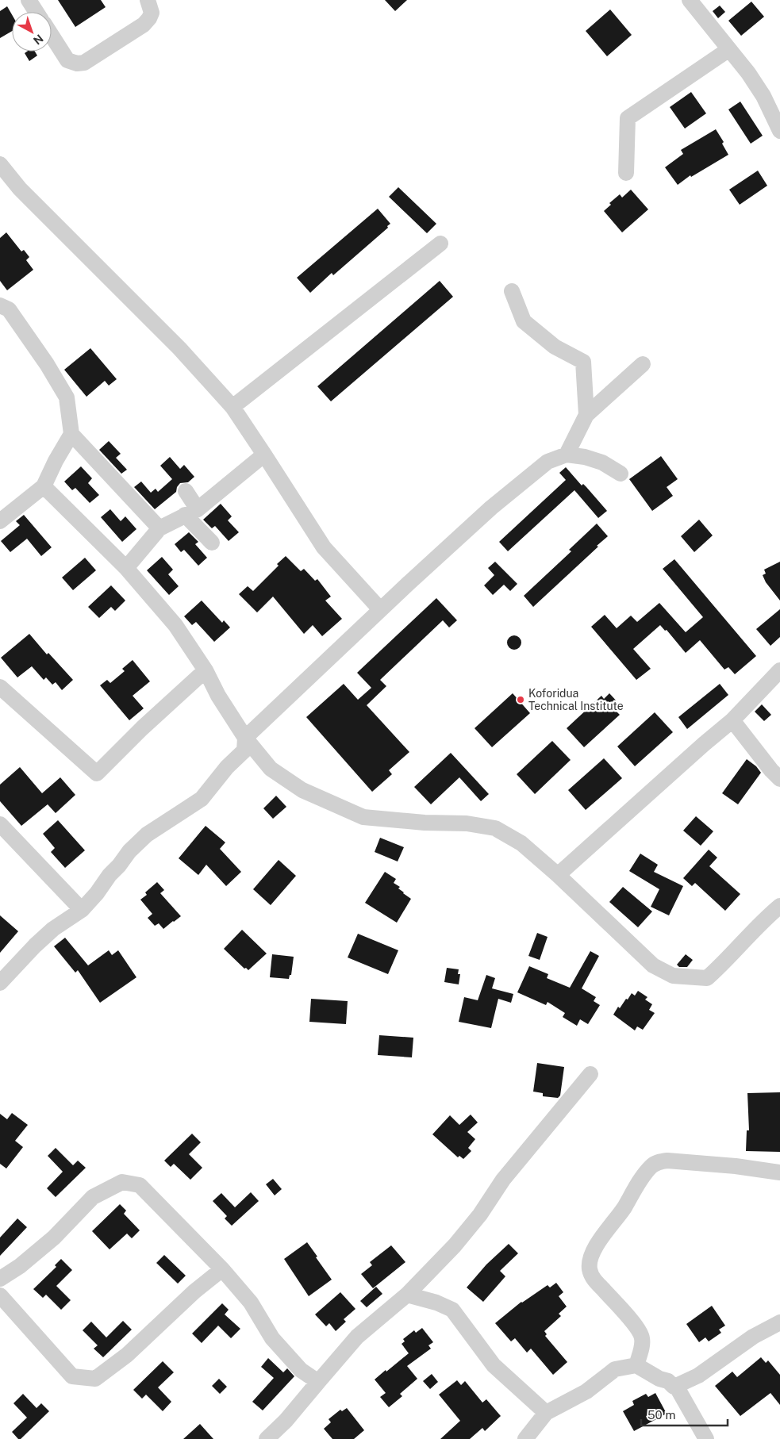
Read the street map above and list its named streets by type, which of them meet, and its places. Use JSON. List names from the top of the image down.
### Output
{
  "places": ["Koforidua Technical Institute"],
  "scale_bar": "50 m",
  "north": "bottom right"
}
